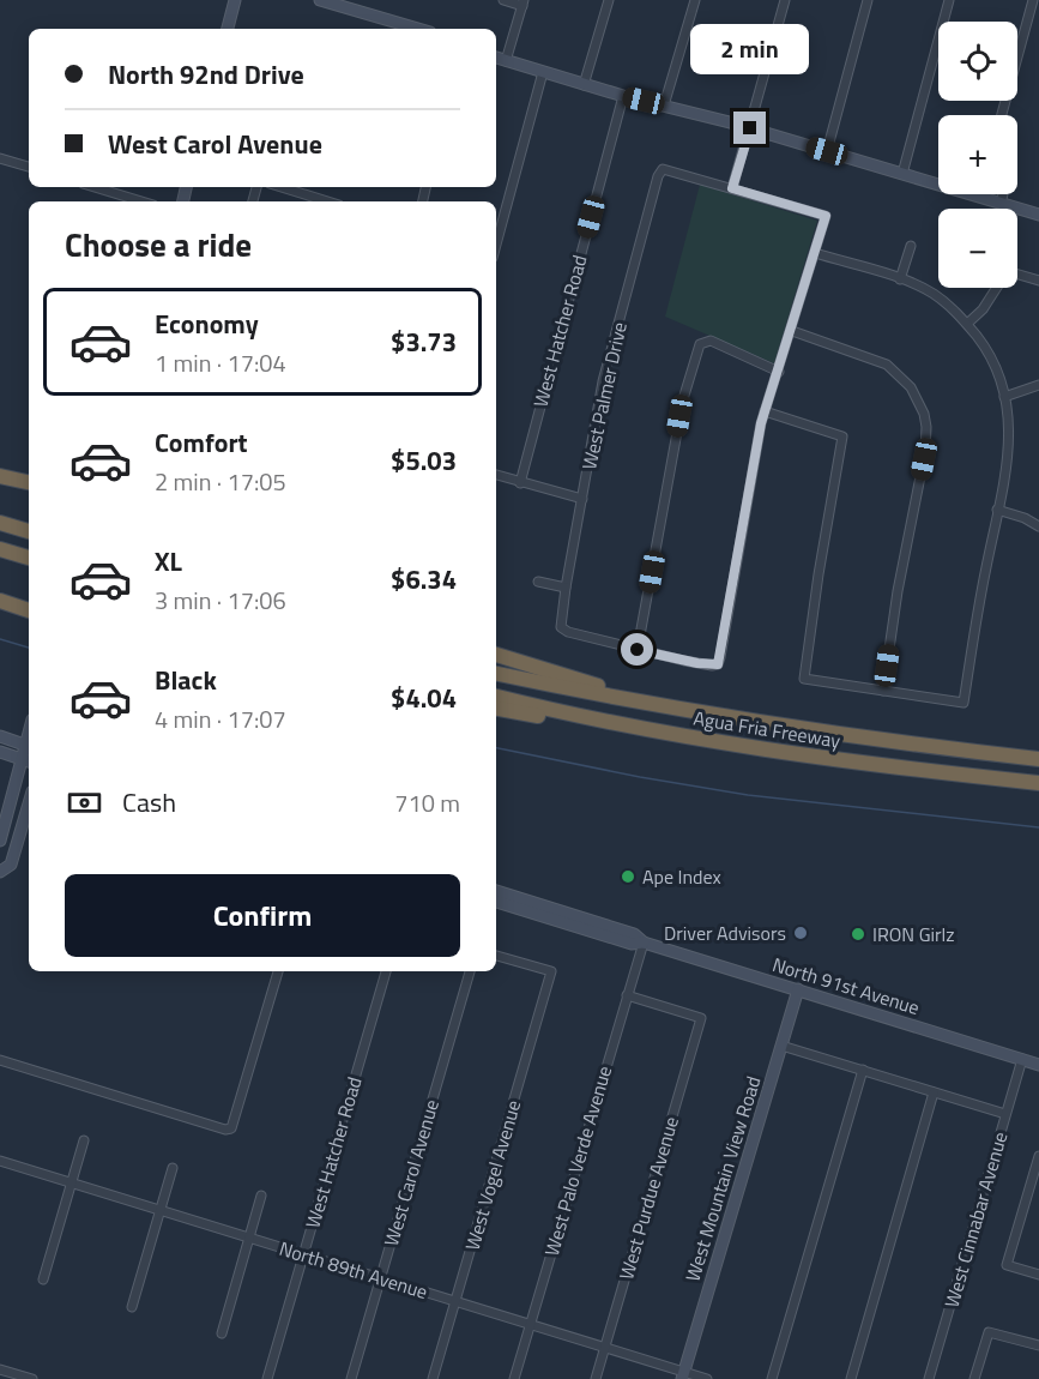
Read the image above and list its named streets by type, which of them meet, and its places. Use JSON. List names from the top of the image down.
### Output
{
  "streets": {
    "highway": ["Agua Fria Freeway"],
    "street": [
      "West Hatcher Road",
      "West Palmer Drive",
      "North 91st Avenue",
      "West Palo Verde Avenue",
      "West Carol Avenue",
      "West Vogel Avenue",
      "West Mountain View Road",
      "West Purdue Avenue",
      "West Cinnabar Avenue",
      "North 89th Avenue"
    ]
  },
  "crossings": [
    ["West Hatcher Road", "North 89th Avenue"],
    ["North 91st Avenue", "West Palo Verde Avenue"],
    ["North 91st Avenue", "West Mountain View Road"],
    ["North 91st Avenue", "West Cinnabar Avenue"],
    ["West Palo Verde Avenue", "West Purdue Avenue"],
    ["West Palo Verde Avenue", "North 89th Avenue"],
    ["West Carol Avenue", "North 89th Avenue"],
    ["West Vogel Avenue", "North 89th Avenue"],
    ["West Mountain View Road", "North 89th Avenue"],
    ["West Purdue Avenue", "North 89th Avenue"]
  ],
  "places": ["Ape Index", "Driver Advisors", "IRON Girlz"],
  "page": {
    "map_buttons": ["+", "−"],
    "bubble": "2 min",
    "banner": ["North 92nd Drive", "West Carol Avenue"],
    "heading": "Choose a ride",
    "list": [
      {
        "name": "Economy",
        "note": "1 min · 17:04",
        "value": "$3.73"
      },
      {
        "name": "Comfort",
        "note": "2 min · 17:05",
        "value": "$5.03"
      },
      {
        "name": "XL",
        "note": "3 min · 17:06",
        "value": "$6.34"
      },
      {
        "name": "Black",
        "note": "4 min · 17:07",
        "value": "$4.04"
      }
    ],
    "pay": ["Cash", "710 m"],
    "buttons": "Confirm"
  }
}
